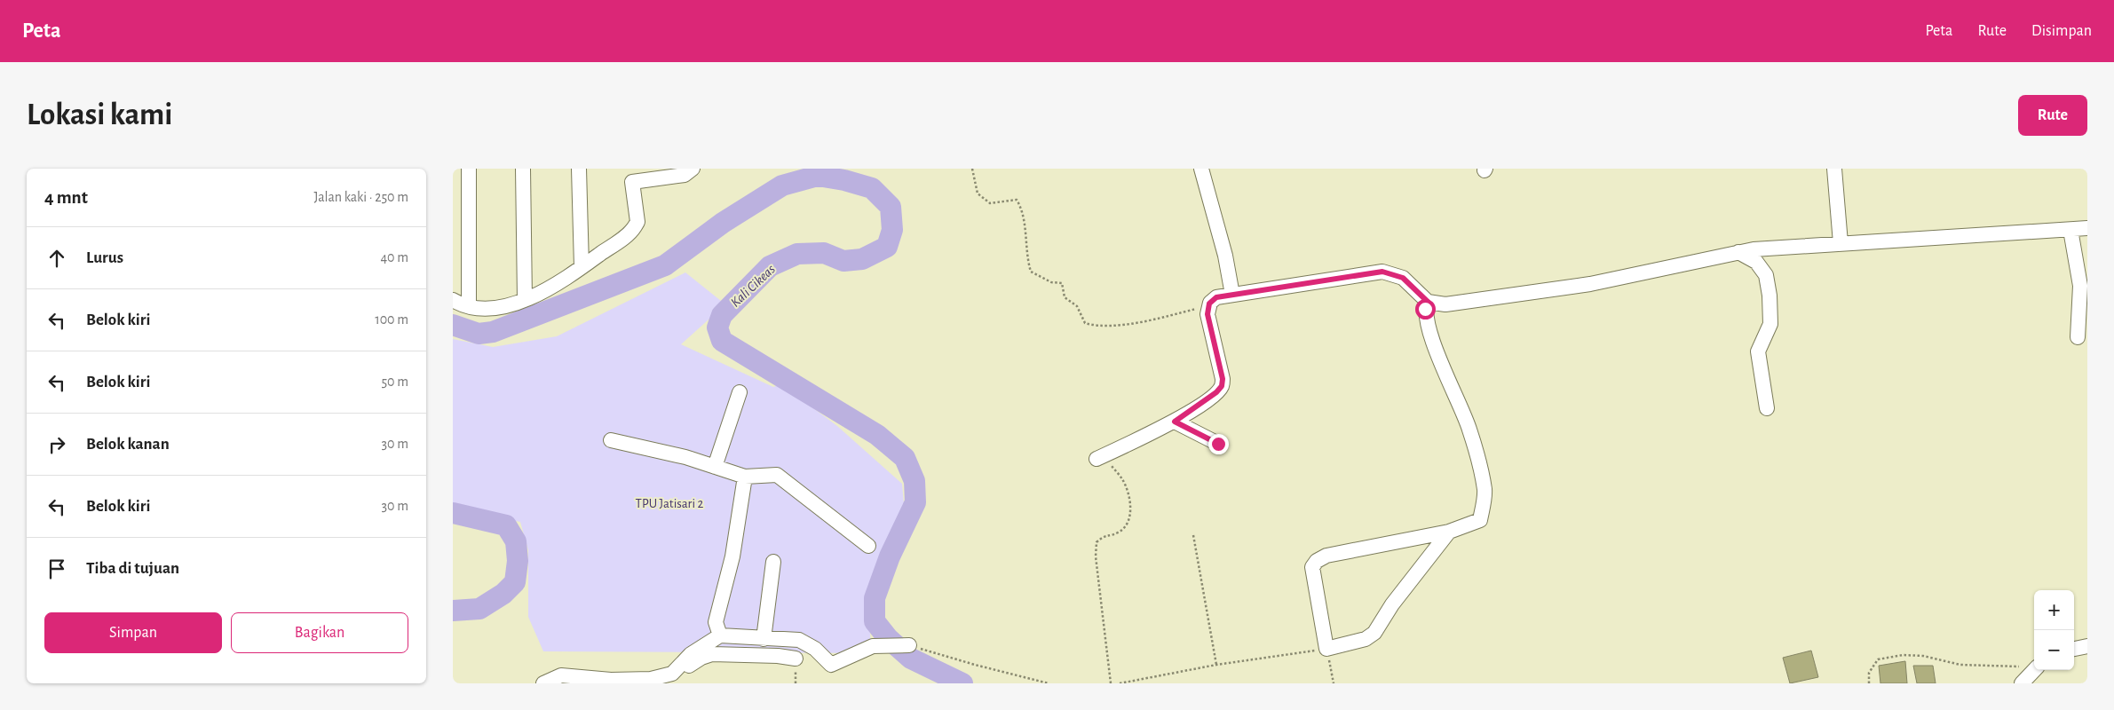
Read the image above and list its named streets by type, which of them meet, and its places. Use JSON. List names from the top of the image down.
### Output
{
  "water": ["Kali Cikeas"],
  "parks": ["TPU Jatisari 2"],
  "page": {
    "header": "Peta",
    "nav": ["Peta", "Rute", "Disimpan"],
    "buttons": [
      "Rute",
      ["Simpan", "Bagikan"]
    ],
    "title": "Lokasi kami",
    "heading": ["4 mnt", "Jalan kaki · 250 m"],
    "list": [
      ["Lurus", "40 m"],
      ["Belok kiri", "100 m"],
      ["Belok kiri", "50 m"],
      ["Belok kanan", "30 m"],
      ["Belok kiri", "30 m"],
      "Tiba di tujuan"
    ],
    "map_buttons": ["+", "−"]
  }
}
